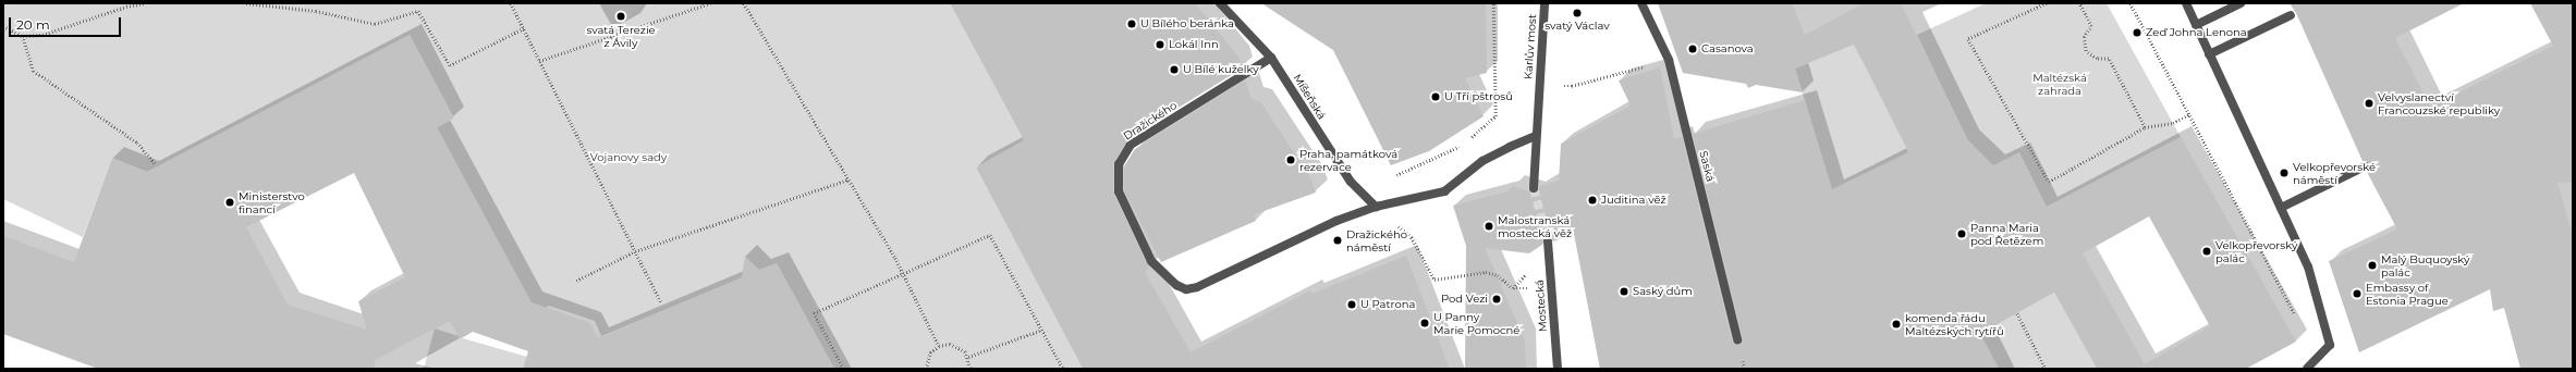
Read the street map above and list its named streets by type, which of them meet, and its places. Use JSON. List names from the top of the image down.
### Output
{
  "streets": {
    "street": [
      "Karlův most",
      "Míšeňská",
      "Dražického",
      "Saská",
      "Mostecká"
    ]
  },
  "crossings": [
    ["Míšeňská", "Dražického"]
  ],
  "parks": ["Maltézská zahrada", "Vojanovy sady"],
  "places": [
    "svatý Václav",
    "svatá Terezie z Ávily",
    "U Bílého beránka",
    "Zeď Johna Lenona",
    "Lokál Inn",
    "Casanova",
    "U Bílé kuželky",
    "U Tří pštrosů",
    "Velvyslanectví Francouzské republiky",
    "Praha, památková rezervace",
    "Velkopřevorské náměstí",
    "Juditina věž",
    "Ministerstvo financí",
    "Malostranská mostecká věž",
    "Panna Maria pod Řetězem",
    "Dražického náměstí",
    "Velkopřevorský palác",
    "Malý Buquoyský palác",
    "Saský dům",
    "Embassy of Estonia Prague",
    "Pod Vezi",
    "U Patrona",
    "U Panny Marie Pomocné",
    "komenda řádu Maltézských rytířů"
  ],
  "scale_bar": "20 m"
}
